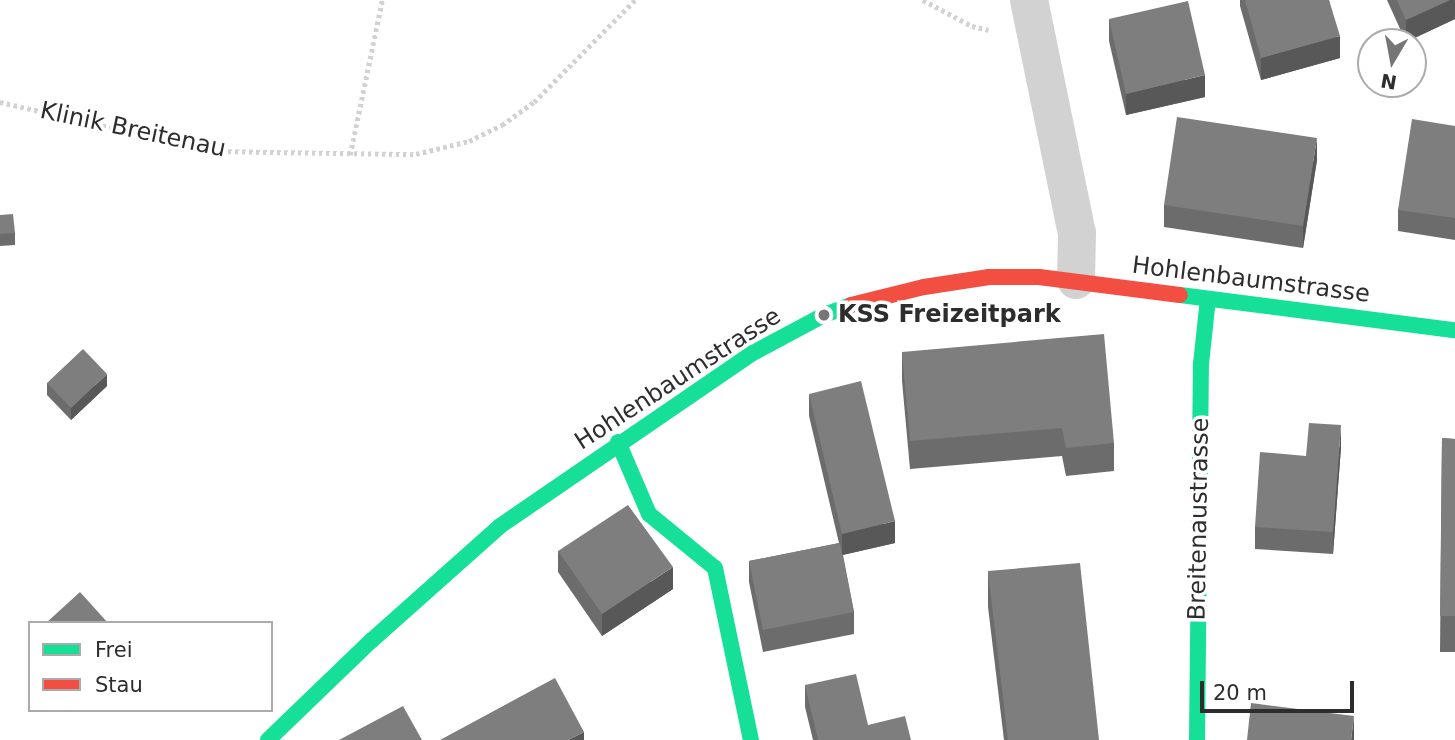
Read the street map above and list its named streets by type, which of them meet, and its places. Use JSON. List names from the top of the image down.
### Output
{
  "streets": {
    "street": ["Hohlenbaumstrasse", "Breitenaustrasse"],
    "path": ["Klinik Breitenau"]
  },
  "crossings": [
    ["Hohlenbaumstrasse", "Breitenaustrasse"]
  ],
  "places": ["KSS Freizeitpark"],
  "legend": ["Frei", "Stau"],
  "scale_bar": "20 m",
  "north": "bottom"
}
